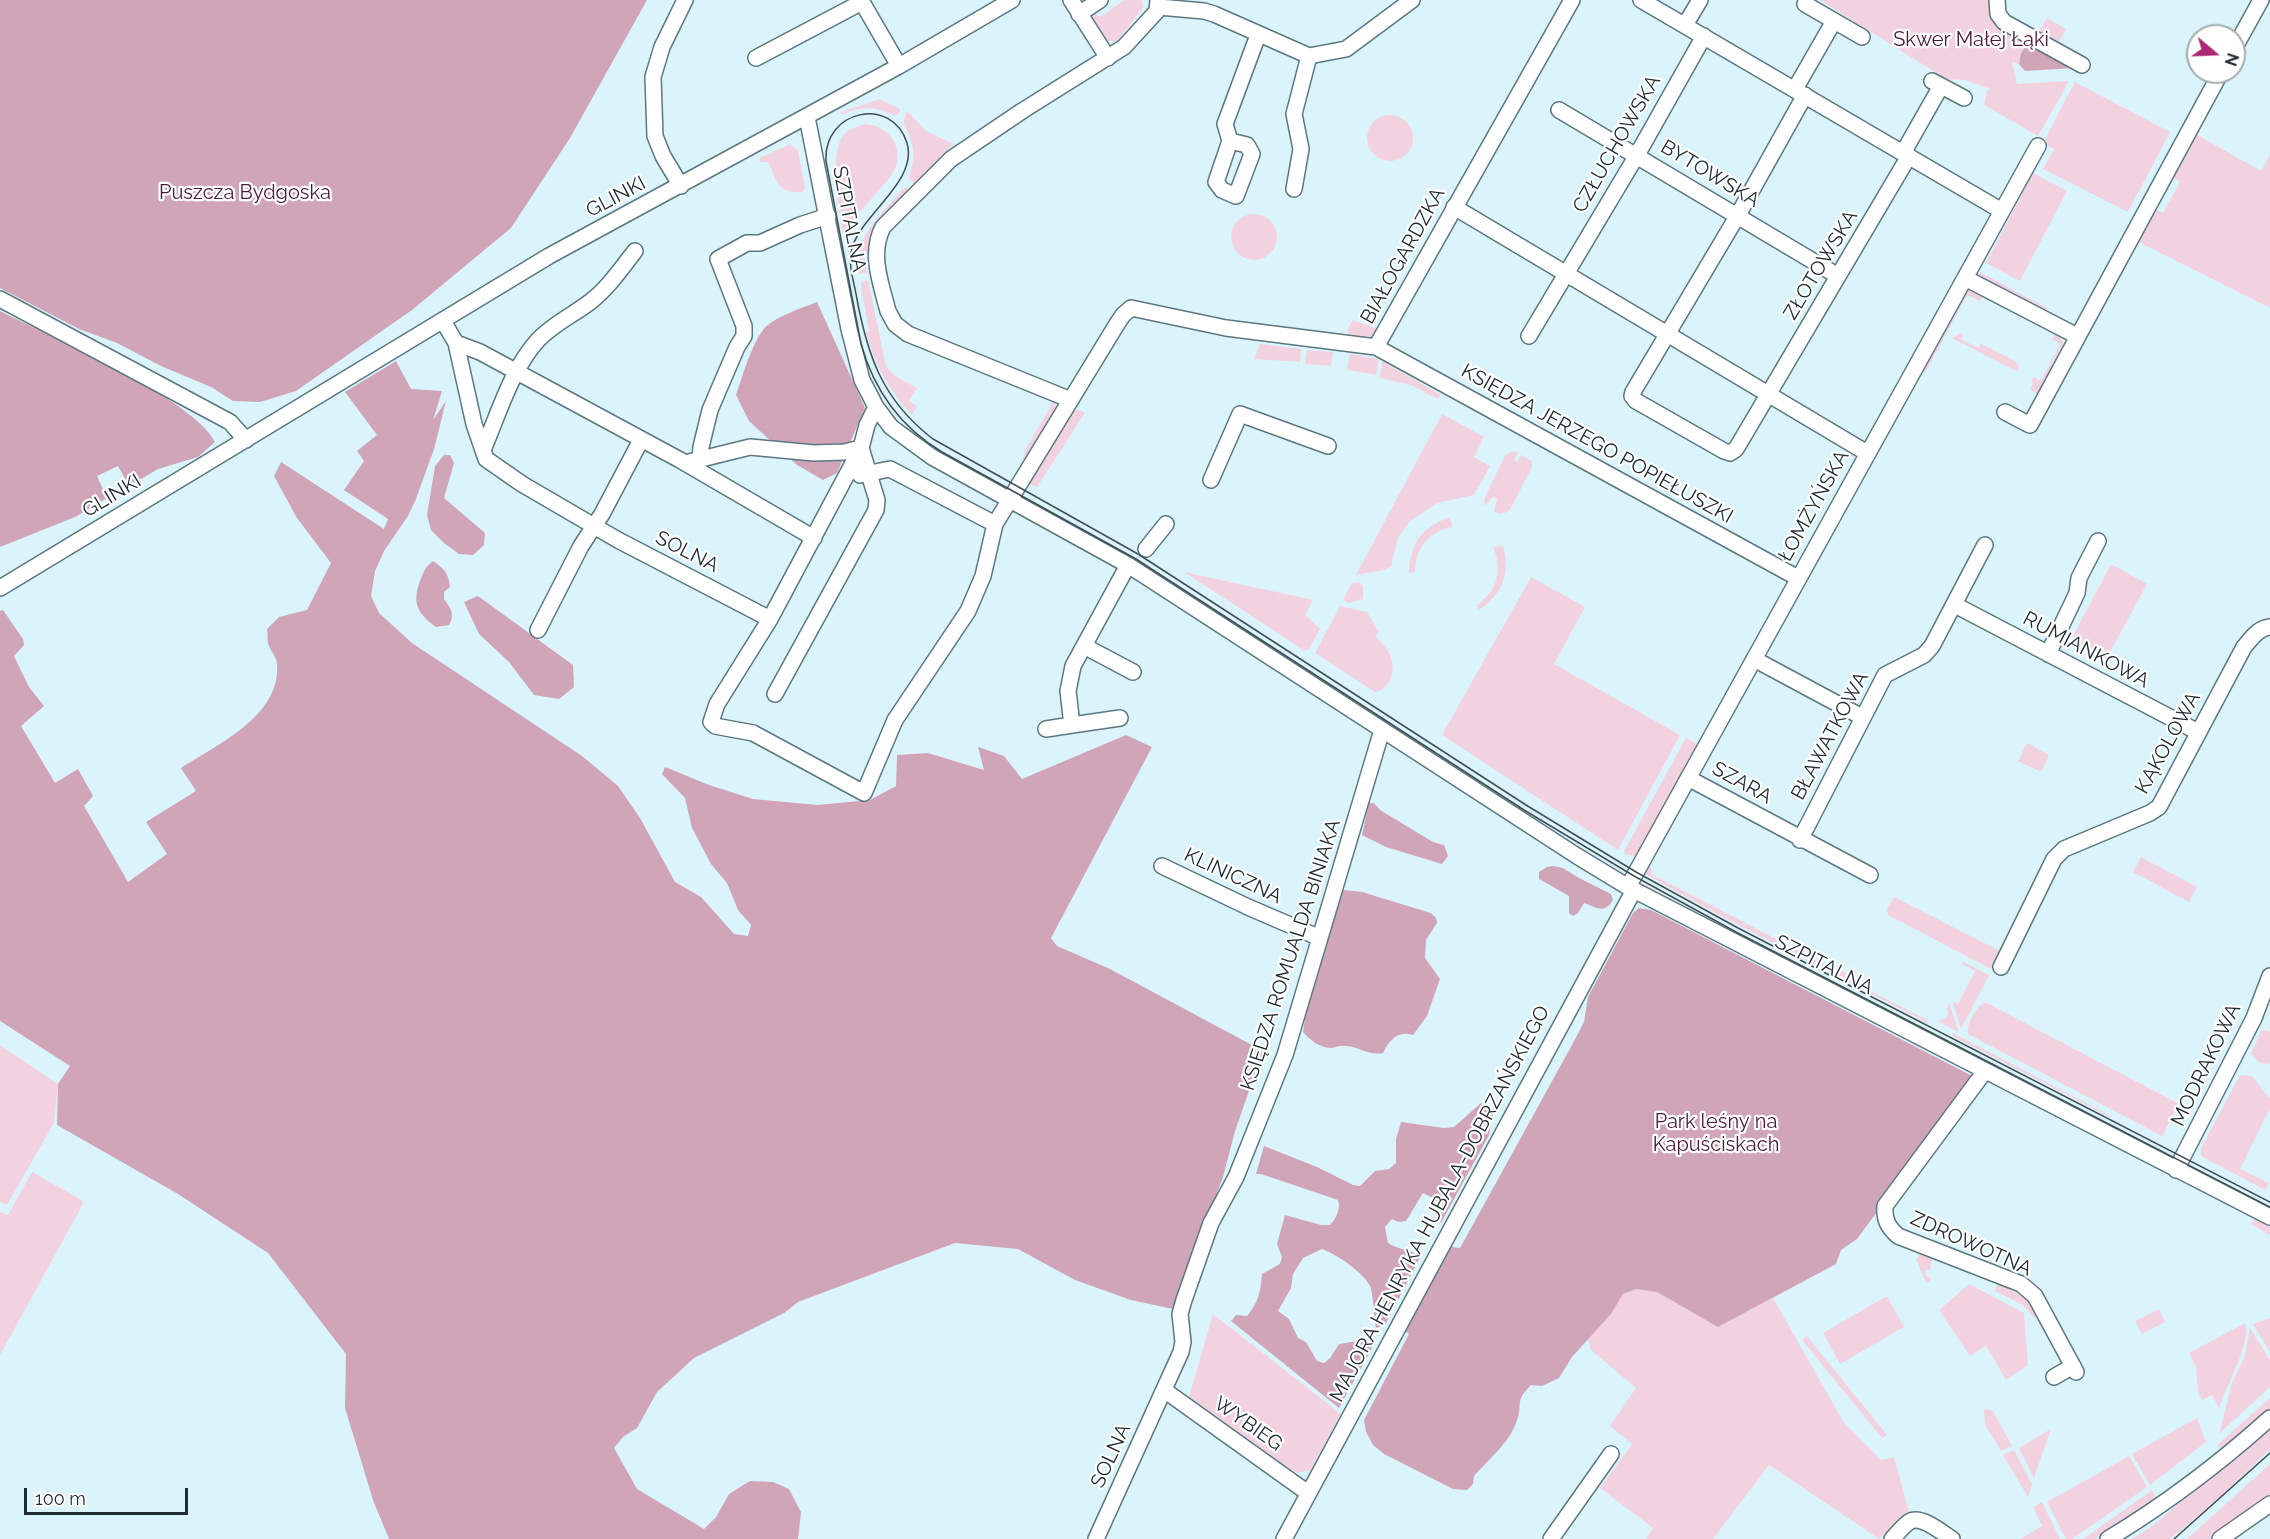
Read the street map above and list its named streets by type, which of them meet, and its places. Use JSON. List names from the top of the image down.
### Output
{
  "streets": {
    "street": [
      "CZŁUCHOWSKA",
      "BYTOWSKA",
      "GLINKI",
      "SZPITALNA",
      "BIAŁOGARDZKA",
      "ZŁOTOWSKA",
      "KSIĘDZA JERZEGO POPIEŁUSZKI",
      "ŁOMŻYŃSKA",
      "SOLNA",
      "RUMIANKOWA",
      "BŁAWATKOWA",
      "KĄKOLOWA",
      "SZARA",
      "KLINICZNA",
      "KSIĘDZA ROMUALDA BINIAKA",
      "MODRAKOWA",
      "MAJORA HENRYKA HUBALA-DOBRZAŃSKIEGO",
      "ZDROWOTNA",
      "WYBIEG"
    ]
  },
  "crossings": [
    ["CZŁUCHOWSKA", "BYTOWSKA"],
    ["BYTOWSKA", "ZŁOTOWSKA"],
    ["GLINKI", "SZPITALNA"],
    ["GLINKI", "SOLNA"],
    ["SZPITALNA", "BIAŁOGARDZKA"],
    ["SZPITALNA", "ŁOMŻYŃSKA"],
    ["SZPITALNA", "KSIĘDZA ROMUALDA BINIAKA"],
    ["SZPITALNA", "MODRAKOWA"],
    ["SZPITALNA", "MAJORA HENRYKA HUBALA-DOBRZAŃSKIEGO"],
    ["SZPITALNA", "ZDROWOTNA"],
    ["BIAŁOGARDZKA", "KSIĘDZA JERZEGO POPIEŁUSZKI"],
    ["BIAŁOGARDZKA", "SOLNA"],
    ["KSIĘDZA JERZEGO POPIEŁUSZKI", "ŁOMŻYŃSKA"],
    ["ŁOMŻYŃSKA", "SZARA"],
    ["ŁOMŻYŃSKA", "MAJORA HENRYKA HUBALA-DOBRZAŃSKIEGO"],
    ["SOLNA", "KSIĘDZA ROMUALDA BINIAKA"],
    ["SOLNA", "WYBIEG"],
    ["RUMIANKOWA", "BŁAWATKOWA"],
    ["RUMIANKOWA", "KĄKOLOWA"],
    ["BŁAWATKOWA", "SZARA"],
    ["KLINICZNA", "KSIĘDZA ROMUALDA BINIAKA"],
    ["KSIĘDZA ROMUALDA BINIAKA", "WYBIEG"],
    ["MAJORA HENRYKA HUBALA-DOBRZAŃSKIEGO", "WYBIEG"]
  ],
  "parks": ["Skwer Małej Łąki", "Puszcza Bydgoska", "Park leśny na Kapuściskach"],
  "scale_bar": "100 m",
  "north": "right"
}
